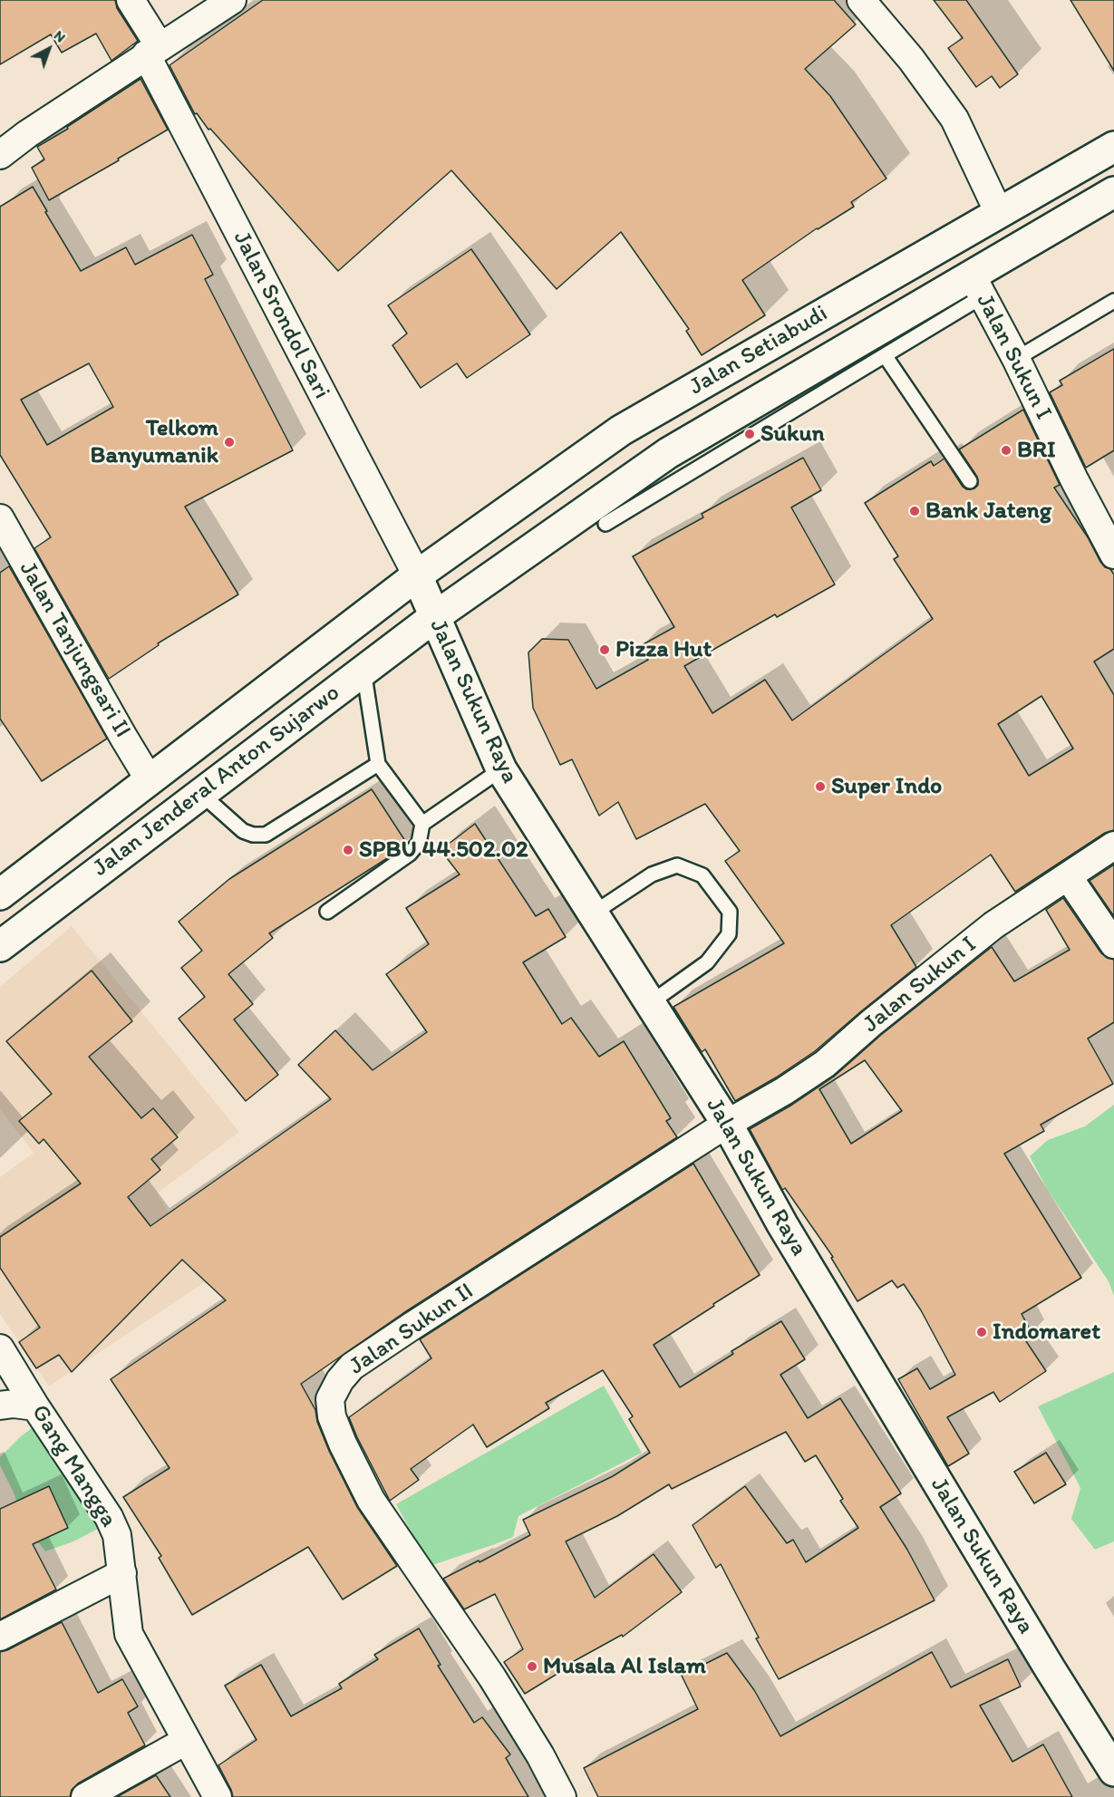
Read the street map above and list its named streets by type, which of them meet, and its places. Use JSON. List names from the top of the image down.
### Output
{
  "streets": {
    "main road": ["Jalan Setiabudi", "Jalan Sukun Raya", "Jalan Jenderal Anton Sujarwo"],
    "street": [
      "Jalan Srondol Sari",
      "Jalan Sukun I",
      "Jalan Tanjungsari II",
      "Jalan Sukun II",
      "Gang Mangga"
    ]
  },
  "crossings": [
    ["Jalan Srondol Sari", "Jalan Setiabudi"],
    ["Jalan Srondol Sari", "Jalan Sukun Raya"],
    ["Jalan Srondol Sari", "Jalan Jenderal Anton Sujarwo"],
    ["Jalan Setiabudi", "Jalan Sukun I"],
    ["Jalan Setiabudi", "Jalan Sukun Raya"],
    ["Jalan Setiabudi", "Jalan Jenderal Anton Sujarwo"],
    ["Jalan Sukun I", "Jalan Sukun Raya"],
    ["Jalan Sukun I", "Jalan Sukun II"],
    ["Jalan Tanjungsari II", "Jalan Jenderal Anton Sujarwo"],
    ["Jalan Sukun Raya", "Jalan Jenderal Anton Sujarwo"],
    ["Jalan Sukun Raya", "Jalan Sukun II"]
  ],
  "places": [
    "Sukun",
    "Telkom Banyumanik",
    "BRI",
    "Bank Jateng",
    "Pizza Hut",
    "Super Indo",
    "SPBU 44.502.02",
    "Indomaret",
    "Musala Al Islam"
  ],
  "north": "top right"
}
